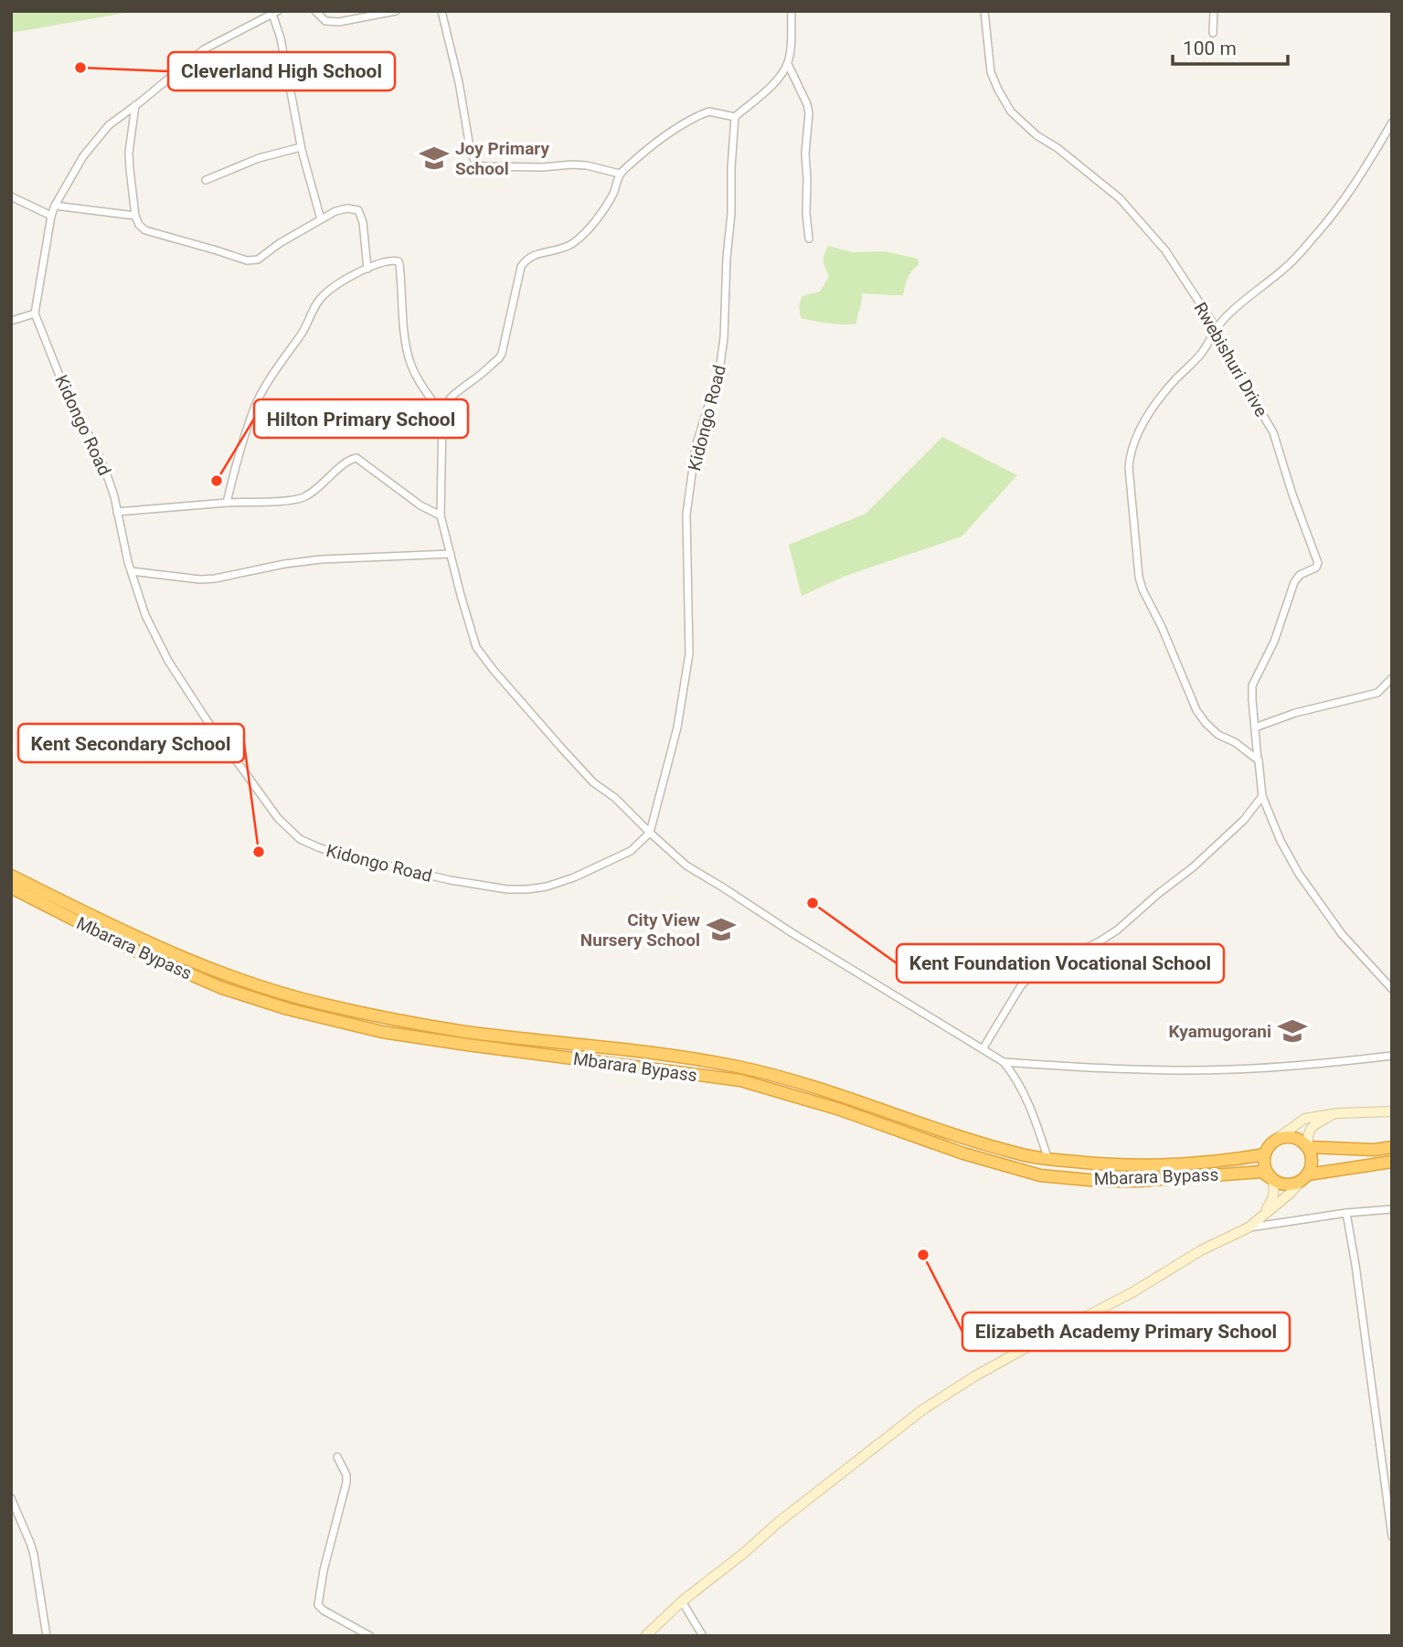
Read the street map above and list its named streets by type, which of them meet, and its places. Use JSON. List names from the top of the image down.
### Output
{
  "streets": {
    "highway": ["Mbarara Bypass"],
    "street": ["Rwebishuri Drive", "Kidongo Road"]
  },
  "places": {
    "other": [
      "Cleverland High School",
      "Hilton Primary School",
      "Kent Secondary School",
      "Kent Foundation Vocational School",
      "Elizabeth Academy Primary School"
    ],
    "school or university": ["Joy Primary School", "City View Nursery School", "Kyamugorani"]
  },
  "scale_bar": "100 m"
}
